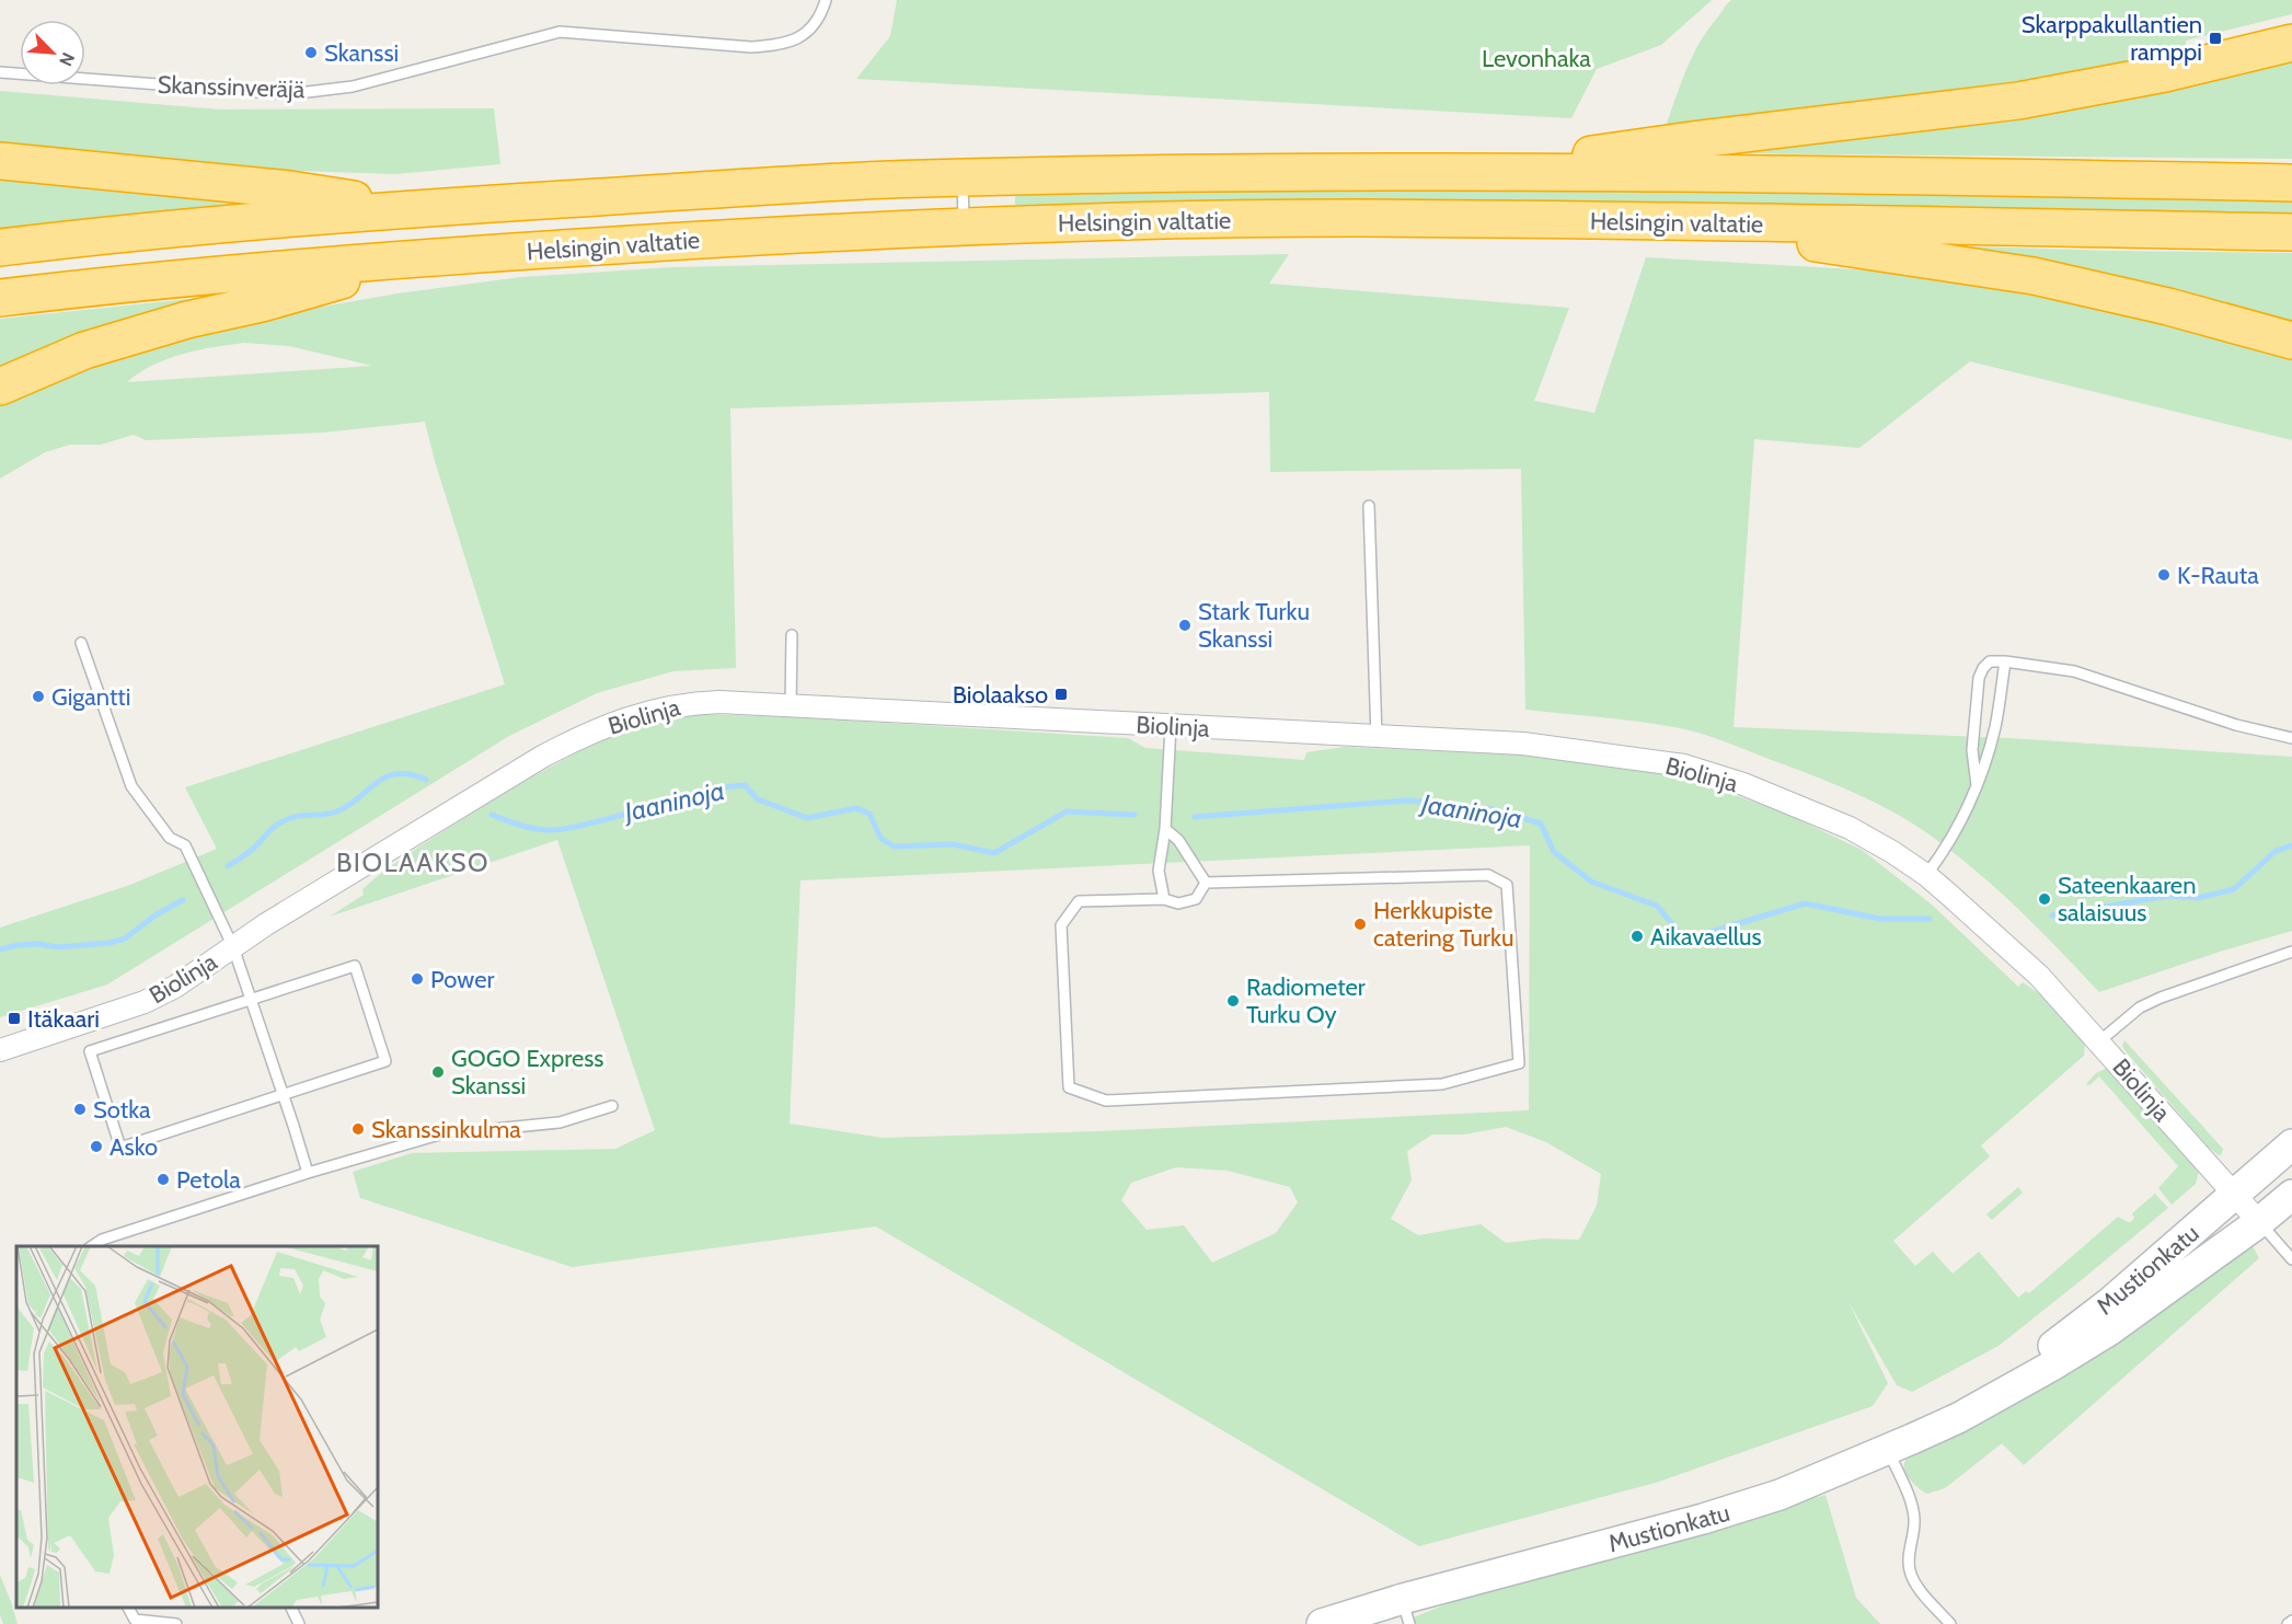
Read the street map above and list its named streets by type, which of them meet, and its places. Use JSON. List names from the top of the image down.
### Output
{
  "streets": {
    "highway": ["Helsingin valtatie"],
    "street": ["Biolinja", "Mustionkatu"],
    "lane": ["Skanssinveräjä"]
  },
  "crossings": [
    ["Biolinja", "Mustionkatu"]
  ],
  "districts": ["BIOLAAKSO"],
  "water": ["Jaaninoja"],
  "parks": ["Levonhaka"],
  "places": {
    "transit": ["Skarppakullantien ramppi", "Biolaakso", "Itäkaari"],
    "other": [
      "Skanssi",
      "K-Rauta",
      "Stark Turku Skanssi",
      "Gigantti",
      "Sateenkaaren salaisuus",
      "Herkkupiste catering Turku",
      "Aikavaellus",
      "Power",
      "Radiometer Turku Oy",
      "GOGO Express Skanssi",
      "Sotka",
      "Skanssinkulma",
      "Asko",
      "Petola"
    ]
  },
  "north": "bottom right"
}
